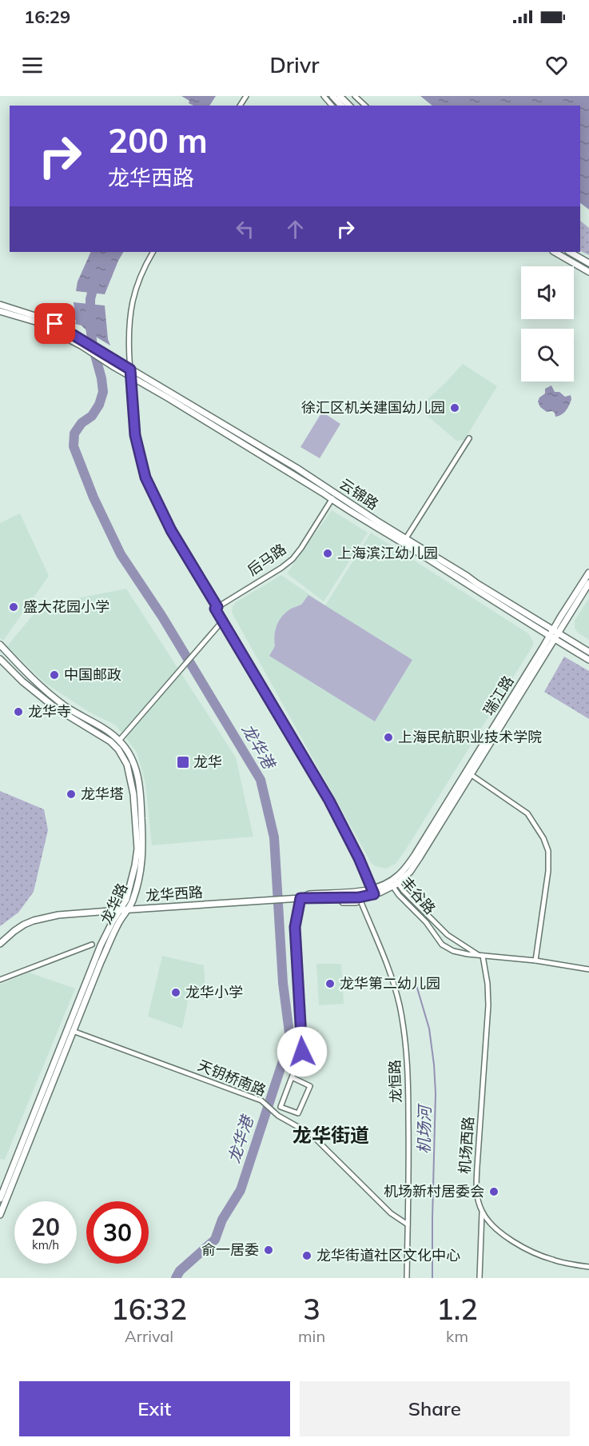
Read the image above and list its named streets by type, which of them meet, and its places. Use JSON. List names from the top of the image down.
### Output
{
  "streets": {
    "main road": [
      "云锦路",
      "瑞江路",
      "龙华西路",
      "龙华路"
    ],
    "street": [
      "后马路",
      "丰谷路",
      "天钥桥南路",
      "龙恒路",
      "机场西路"
    ]
  },
  "crossings": [
    ["云锦路", "后马路"],
    ["云锦路", "瑞江路"],
    ["瑞江路", "龙华西路"],
    ["瑞江路", "丰谷路"],
    ["龙华西路", "丰谷路"],
    ["龙华西路", "龙华路"],
    ["龙华西路", "龙恒路"],
    ["丰谷路", "机场西路"],
    ["龙华路", "天钥桥南路"],
    ["天钥桥南路", "龙恒路"]
  ],
  "districts": ["龙华街道"],
  "water": ["龙华港", "机场河"],
  "places": {
    "other": [
      "徐汇区机关建国幼儿园",
      "上海滨江幼儿园",
      "盛大花园小学",
      "中国邮政",
      "龙华寺",
      "上海民航职业技术学院",
      "龙华塔",
      "龙华第二幼儿园",
      "龙华小学",
      "机场新村居委会",
      "俞一居委",
      "龙华街道社区文化中心"
    ],
    "transit": ["龙华"]
  },
  "page": {
    "status": "16:29",
    "header": "Drivr",
    "turn": ["200 m", "龙华西路"],
    "speed": "20 km/h",
    "limit": "30",
    "eta": [
      "16:32",
      "Arrival",
      "3",
      "min",
      "1.2",
      "km"
    ],
    "buttons": ["Exit", "Share"]
  }
}
